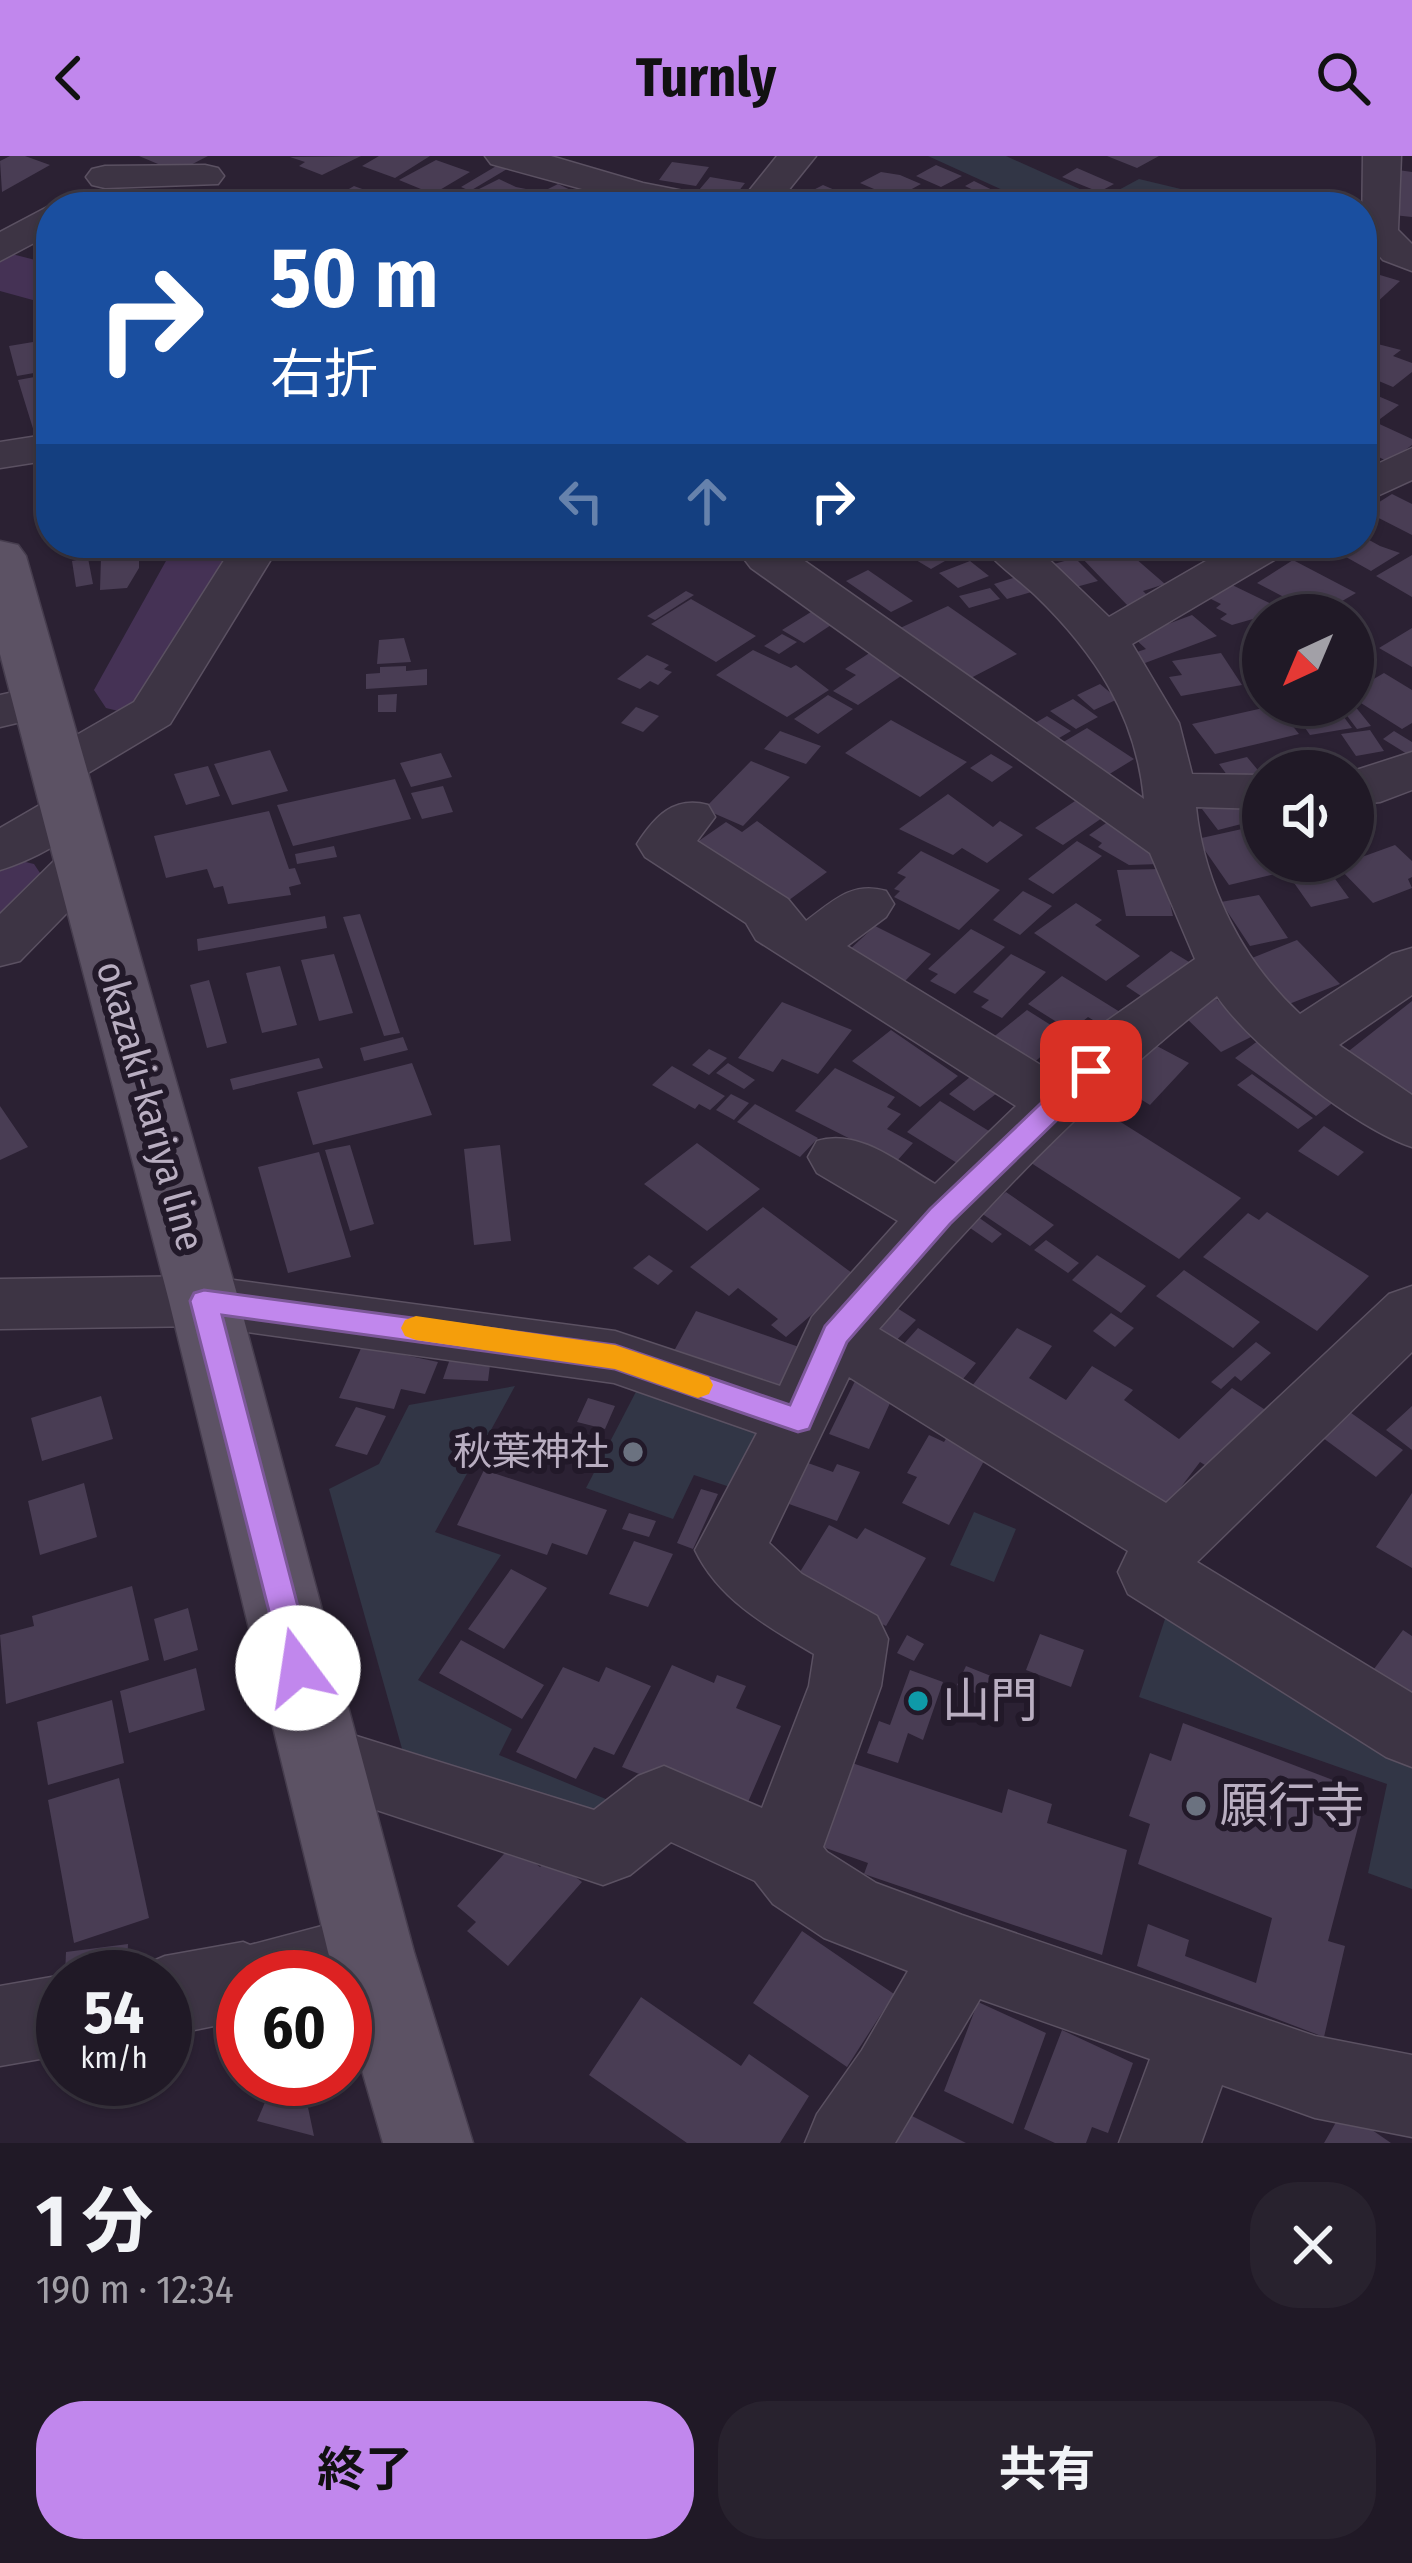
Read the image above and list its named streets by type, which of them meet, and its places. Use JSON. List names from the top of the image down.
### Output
{
  "streets": {
    "main road": ["okazaki-kariya line"]
  },
  "places": ["秋葉神社", "山門", "願行寺"],
  "north": "bottom left",
  "page": {
    "header": "Turnly",
    "turn": ["50 m", "右折"],
    "speed": "54 km/h",
    "limit": "60",
    "heading": ["1 分", "190 m · 12:34"],
    "buttons": ["終了", "共有"]
  }
}
